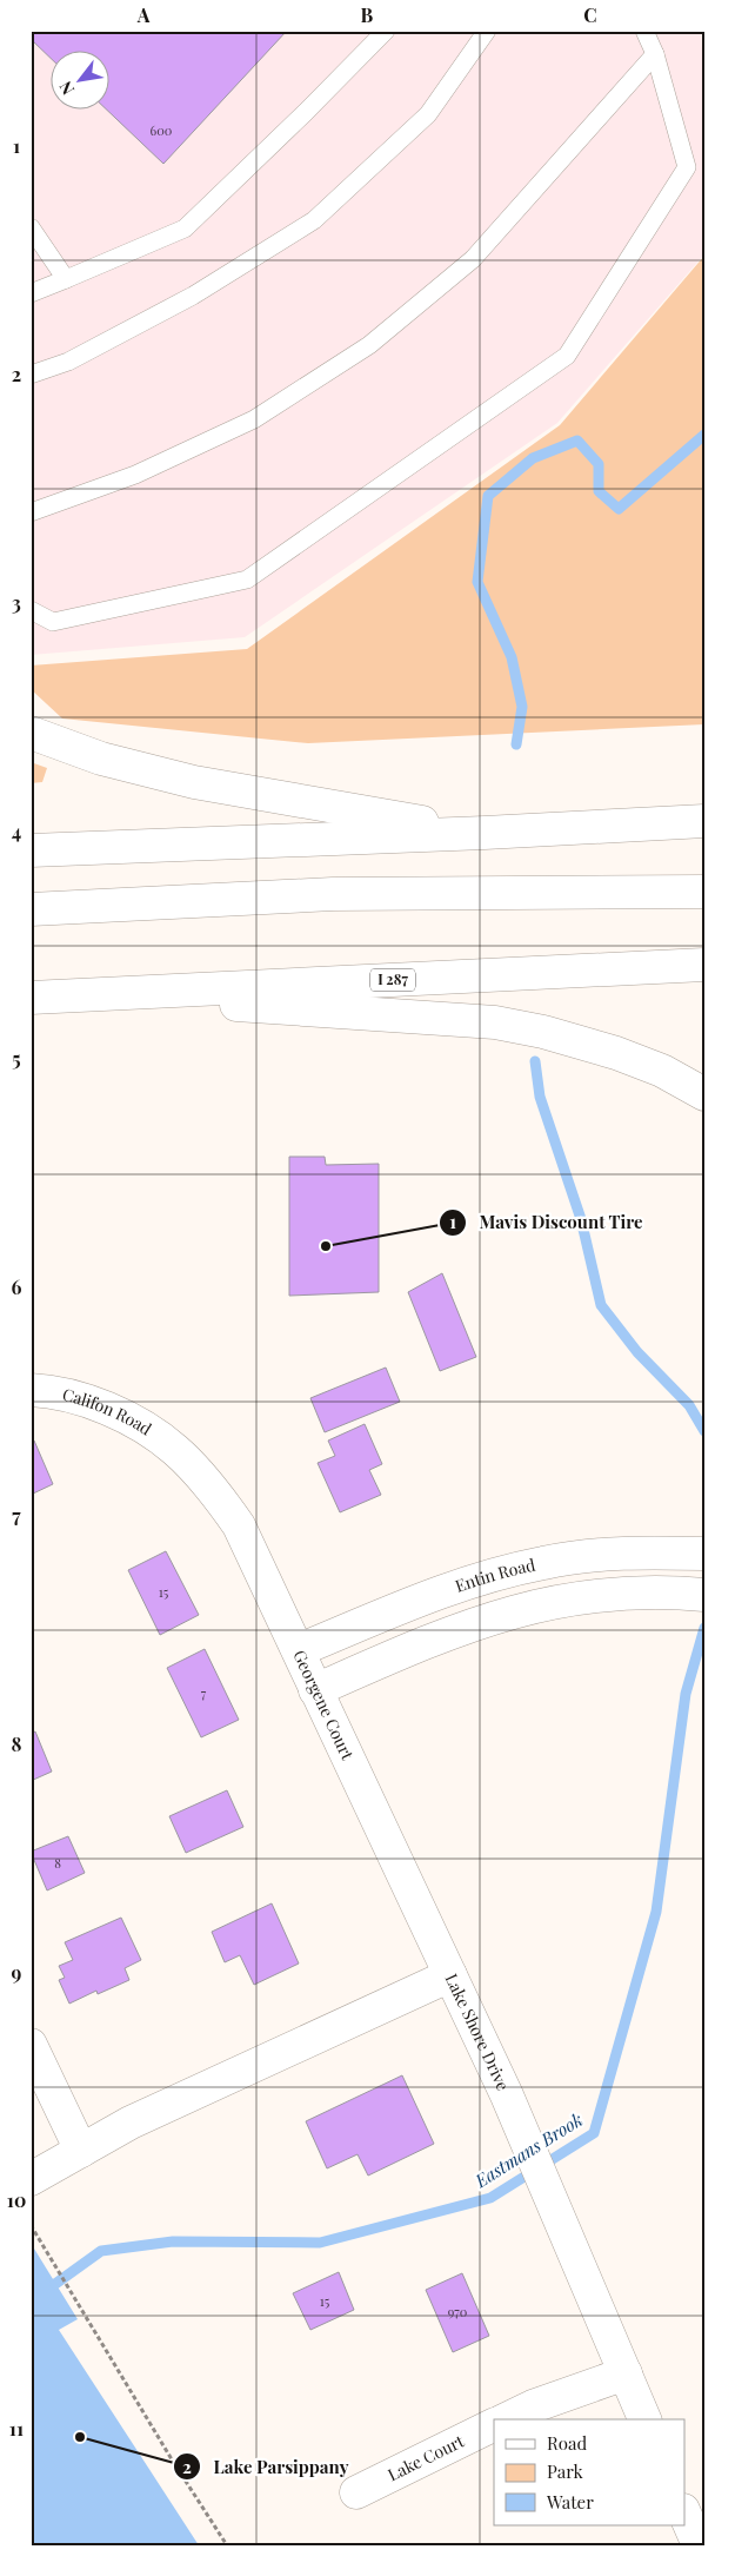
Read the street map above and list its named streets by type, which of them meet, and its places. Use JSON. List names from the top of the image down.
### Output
{
  "streets": {
    "main road": [
      "I 287",
      "Califon Road",
      "Entin Road",
      "Georgene Court",
      "Lake Shore Drive",
      "Lake Court"
    ]
  },
  "crossings": [
    ["Califon Road", "Georgene Court"],
    ["Entin Road", "Georgene Court"],
    ["Georgene Court", "Lake Shore Drive"]
  ],
  "water": ["Eastmans Brook"],
  "places": ["Mavis Discount Tire", "Lake Parsippany"],
  "house_numbers": [
    "600",
    "15",
    "7",
    "8",
    "15",
    "970"
  ],
  "legend": ["Road", "Park", "Water"],
  "north": "bottom left",
  "grid": {
    "columns": ["A", "B", "C"],
    "rows": [
      "1",
      "2",
      "3",
      "4",
      "5",
      "6",
      "7",
      "8",
      "9",
      "10",
      "11"
    ]
  }
}
